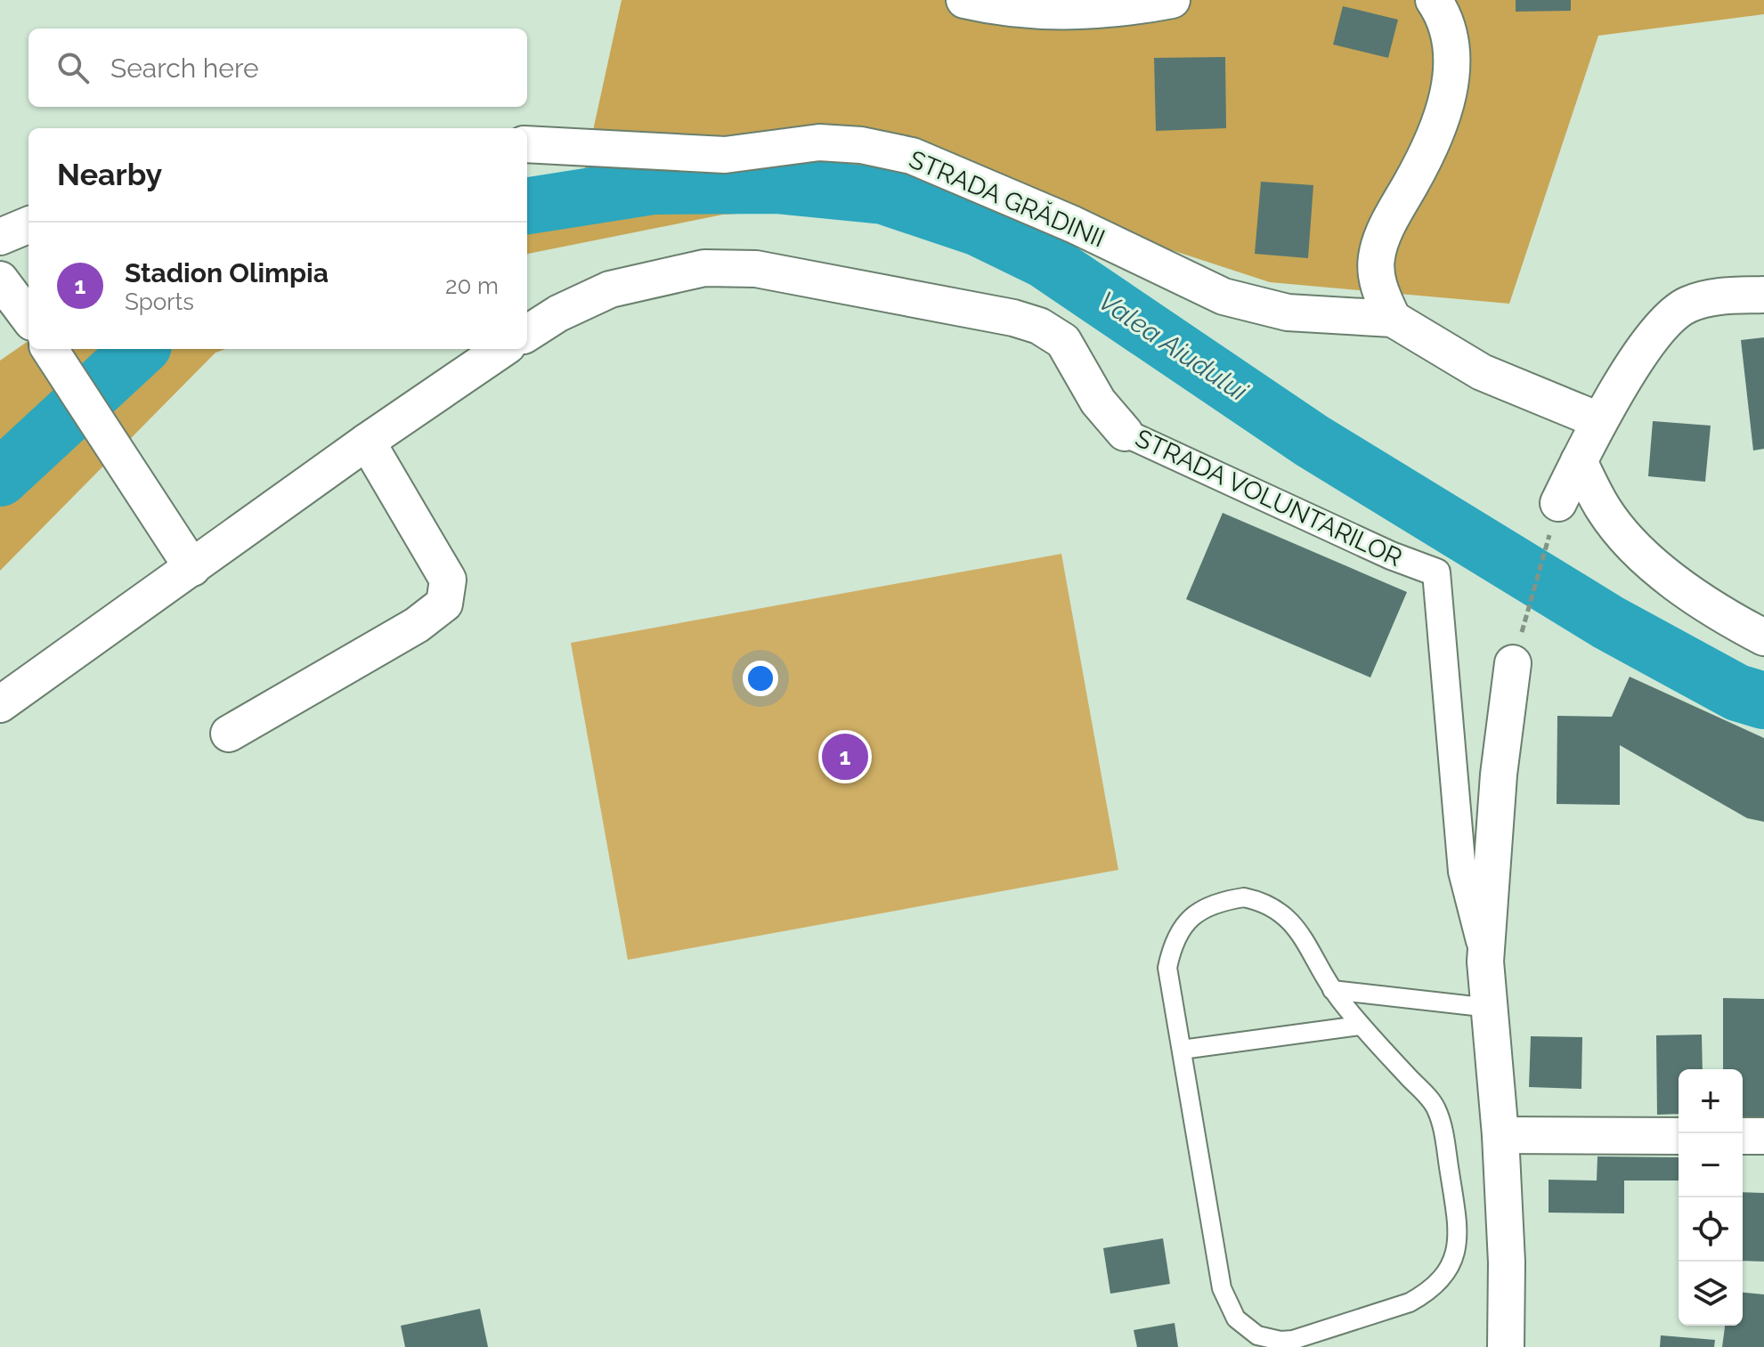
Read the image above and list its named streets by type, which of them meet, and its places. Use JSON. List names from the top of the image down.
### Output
{
  "streets": {
    "street": ["STRADA GRĂDINII", "STRADA VOLUNTARILOR"]
  },
  "water": ["Valea Aiudului"],
  "page": {
    "search": "Search here",
    "heading": "Nearby",
    "list": [
      {
        "mark": "1",
        "name": "Stadion Olimpia",
        "note": "Sports",
        "value": "20 m"
      }
    ],
    "pins": "1",
    "map_buttons": ["+", "−"]
  }
}
